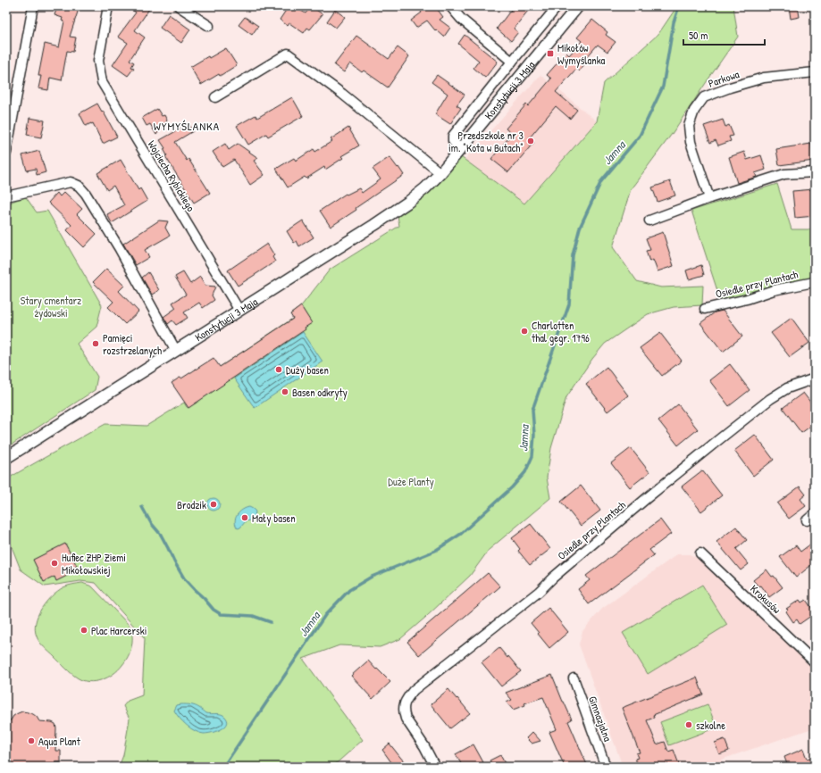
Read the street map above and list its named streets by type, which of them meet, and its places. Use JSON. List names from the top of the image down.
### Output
{
  "streets": {
    "street": [
      "Parkowa",
      "Konstytucji 3 Maja",
      "Wojciecha Rybickiego",
      "Osiedle przy Plantach",
      "Krokusów",
      "Gimnazjalna"
    ]
  },
  "crossings": [
    ["Konstytucji 3 Maja", "Wojciecha Rybickiego"]
  ],
  "districts": ["WYMYŚLANKA"],
  "water": ["Jamna"],
  "parks": ["Stary cmentarz żydowski", "Duże Planty"],
  "places": {
    "transit": ["Mikołów Wymyślanka"],
    "other": [
      "Przedszkole nr 3 im. \"Kota w Butach\"",
      "Charlotten thal gegr. 1796",
      "Pamięci rozstrzelanych",
      "Duży basen",
      "Basen odkryty",
      "Brodzik",
      "Mały basen",
      "Hufiec ZHP Ziemi Mikołowskiej",
      "Plac Harcerski",
      "szkolne",
      "Aqua Plant"
    ]
  },
  "scale_bar": "50 m"
}
